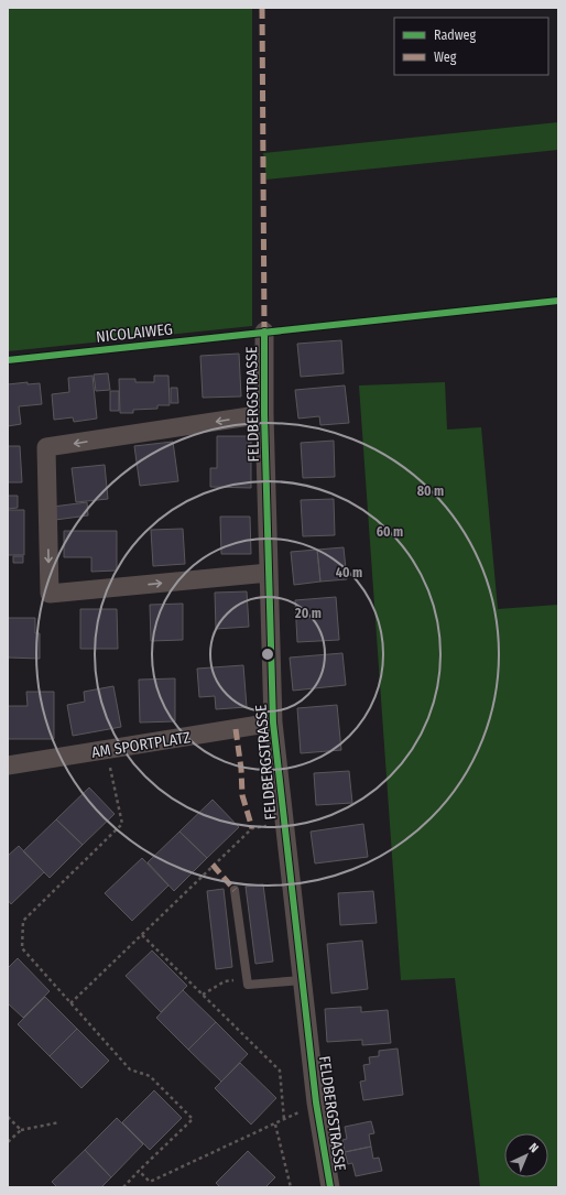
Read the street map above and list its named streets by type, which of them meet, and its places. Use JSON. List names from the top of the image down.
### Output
{
  "streets": {
    "street": ["FELDBERGSTRASSE", "AM SPORTPLATZ"],
    "cycle path": ["NICOLAIWEG"]
  },
  "crossings": [
    ["NICOLAIWEG", "FELDBERGSTRASSE"],
    ["FELDBERGSTRASSE", "AM SPORTPLATZ"]
  ],
  "legend": ["Radweg", "Weg"],
  "north": "top right",
  "rings": [
    "80 m",
    "60 m",
    "40 m",
    "20 m"
  ]
}
